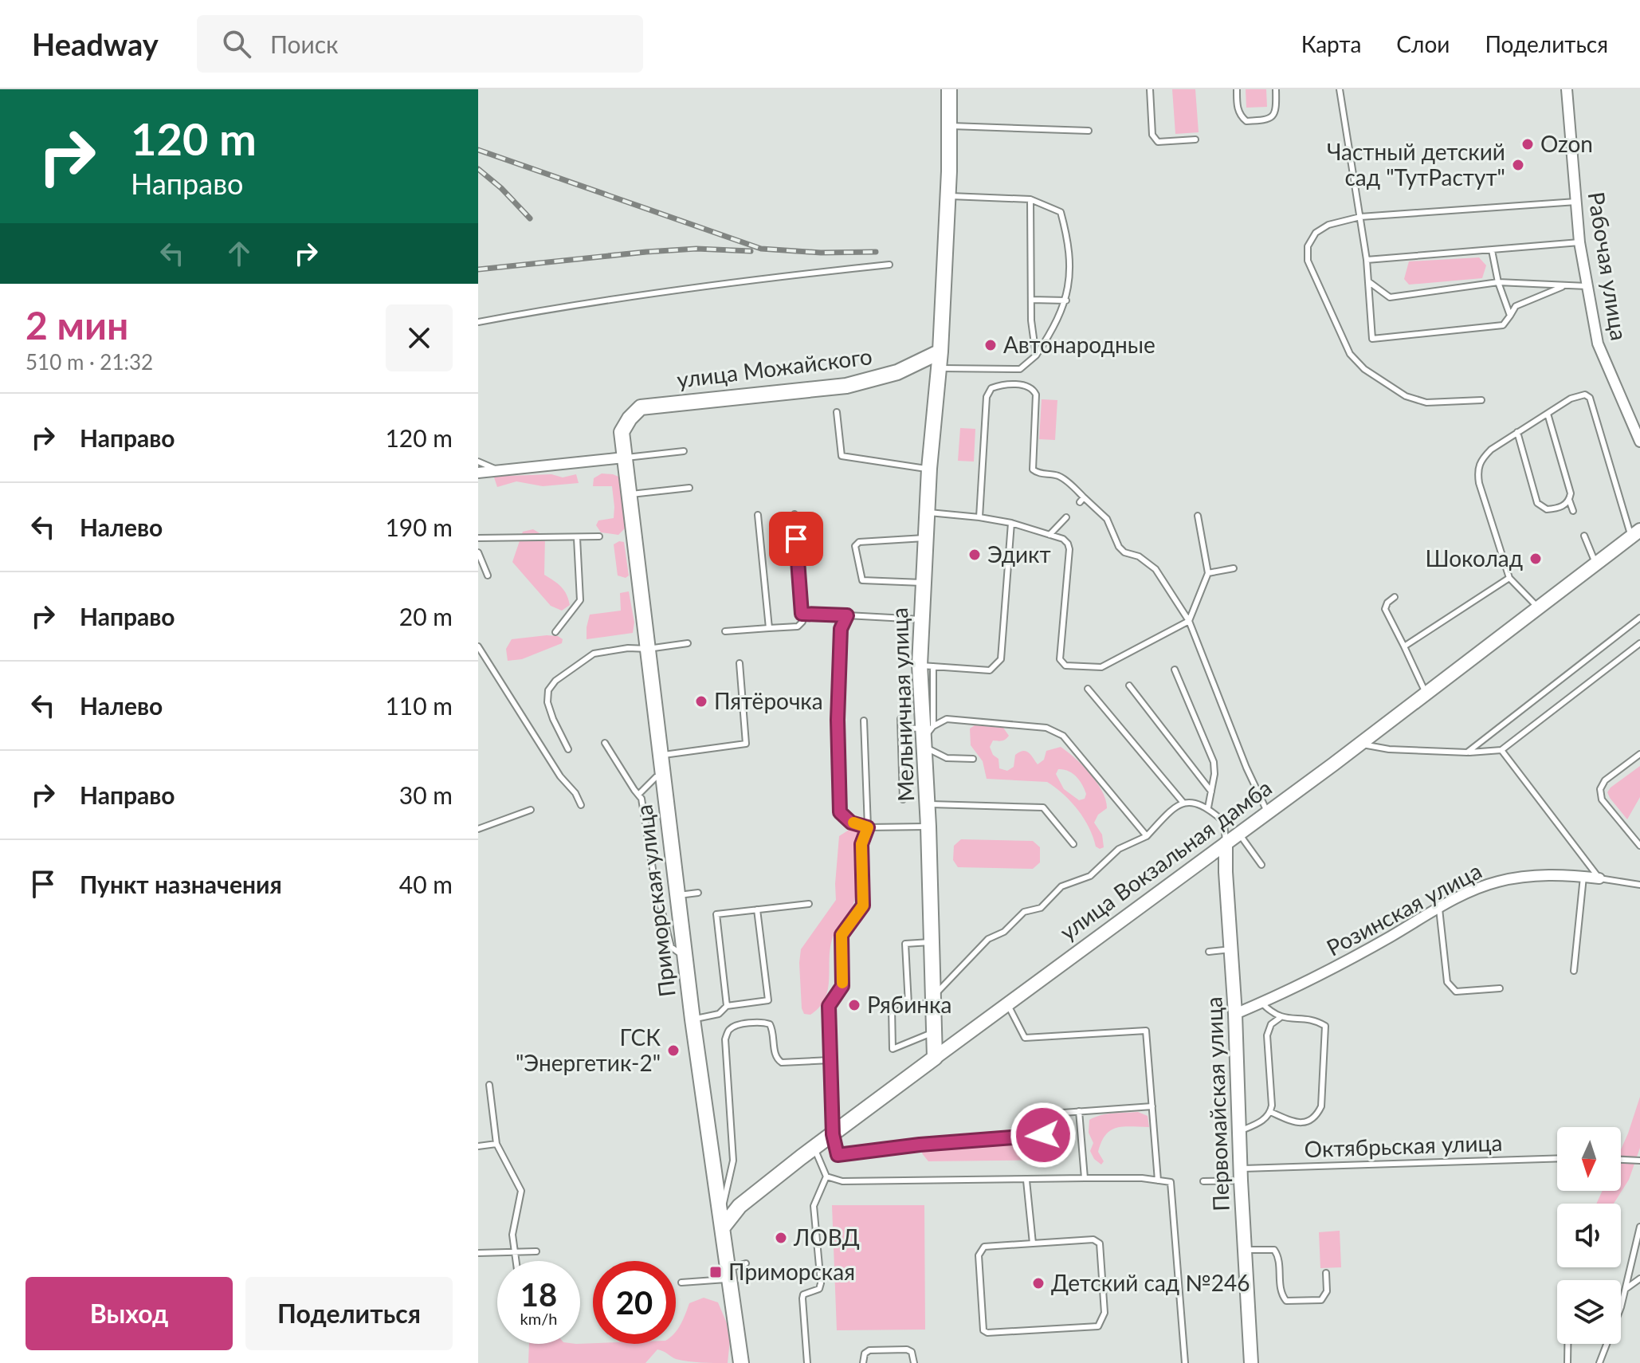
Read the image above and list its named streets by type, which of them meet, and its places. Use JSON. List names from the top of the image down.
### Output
{
  "streets": {
    "main road": [
      "улица Можайского",
      "Мельничная улица",
      "улица Вокзальная дамба",
      "Приморская улица"
    ],
    "street": ["Рабочая улица", "Розинская улица", "Первомайская улица"],
    "lane": ["Октябрьская улица"]
  },
  "crossings": [
    ["улица Можайского", "Мельничная улица"],
    ["улица Можайского", "Приморская улица"],
    ["Мельничная улица", "улица Вокзальная дамба"],
    ["улица Вокзальная дамба", "Приморская улица"],
    ["улица Вокзальная дамба", "Первомайская улица"],
    ["Розинская улица", "Первомайская улица"],
    ["Первомайская улица", "Октябрьская улица"]
  ],
  "places": {
    "other": [
      "Ozon",
      "Частный детский сад \"ТутРастут\"",
      "Автонародные",
      "Эдикт",
      "Шоколад",
      "Пятёрочка",
      "Рябинка",
      "ГСК \"Энергетик-2\"",
      "ЛОВД",
      "Детский сад №246"
    ],
    "transit": ["Приморская"]
  },
  "north": "bottom",
  "page": {
    "header": "Headway",
    "search": "Поиск",
    "nav": ["Карта", "Слои", "Поделиться"],
    "turn": ["120 m", "Направо"],
    "heading": ["2 мин", "510 m · 21:32"],
    "list": [
      {
        "name": "Направо",
        "value": "120 m"
      },
      {
        "name": "Налево",
        "value": "190 m"
      },
      {
        "name": "Направо",
        "value": "20 m"
      },
      {
        "name": "Налево",
        "value": "110 m"
      },
      {
        "name": "Направо",
        "value": "30 m"
      },
      {
        "name": "Пункт назначения",
        "value": "40 m"
      }
    ],
    "speed": "18 km/h",
    "limit": "20",
    "buttons": ["Выход", "Поделиться"]
  }
}
